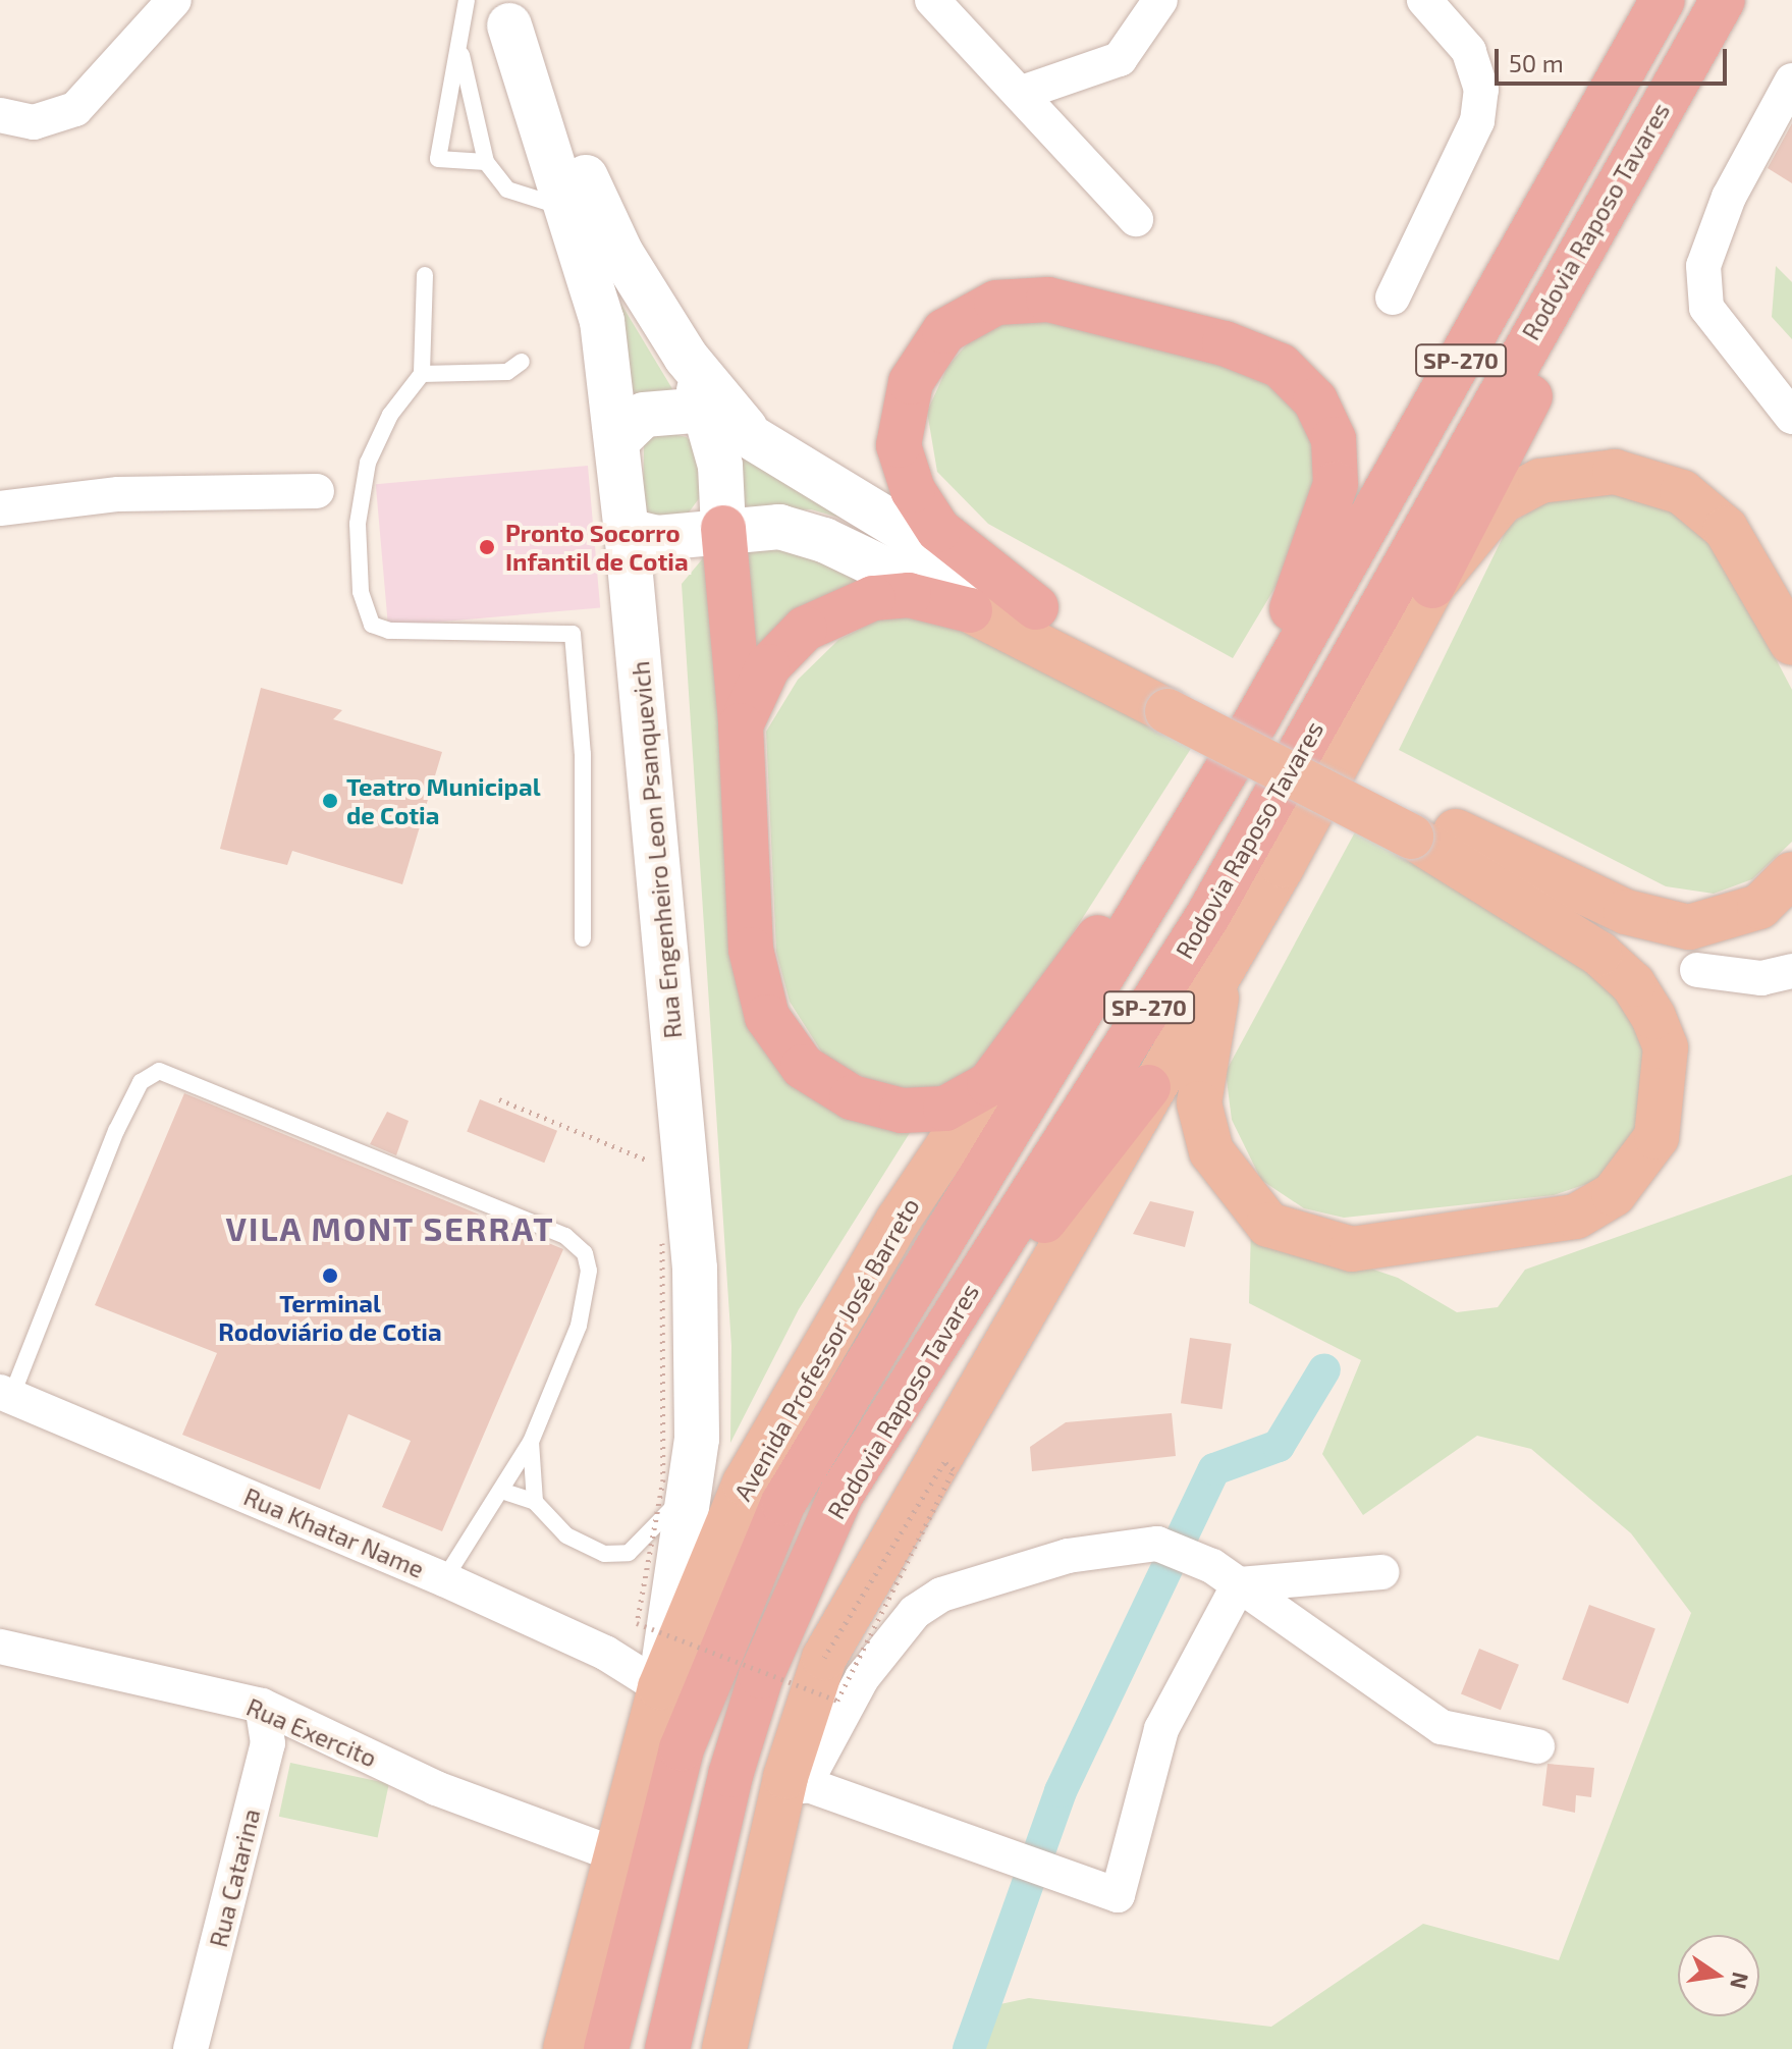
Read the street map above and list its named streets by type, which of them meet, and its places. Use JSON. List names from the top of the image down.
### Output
{
  "streets": {
    "highway": ["Rodovia Raposo Tavares", "SP-270", "Avenida Professor José Barreto"],
    "main road": ["Rua Engenheiro Leon Psanquevich"],
    "street": ["Rua Khatar Name", "Rua Exercito", "Rua Catarina"]
  },
  "crossings": [
    ["Rua Engenheiro Leon Psanquevich", "Avenida Professor José Barreto"],
    ["Rua Engenheiro Leon Psanquevich", "Rua Khatar Name"],
    ["Avenida Professor José Barreto", "Rua Khatar Name"],
    ["Avenida Professor José Barreto", "Rua Exercito"],
    ["Rua Exercito", "Rua Catarina"]
  ],
  "districts": ["VILA MONT SERRAT"],
  "places": ["Pronto Socorro Infantil de Cotia", "Teatro Municipal de Cotia", "Terminal Rodoviário de Cotia"],
  "scale_bar": "50 m",
  "north": "right"
}
